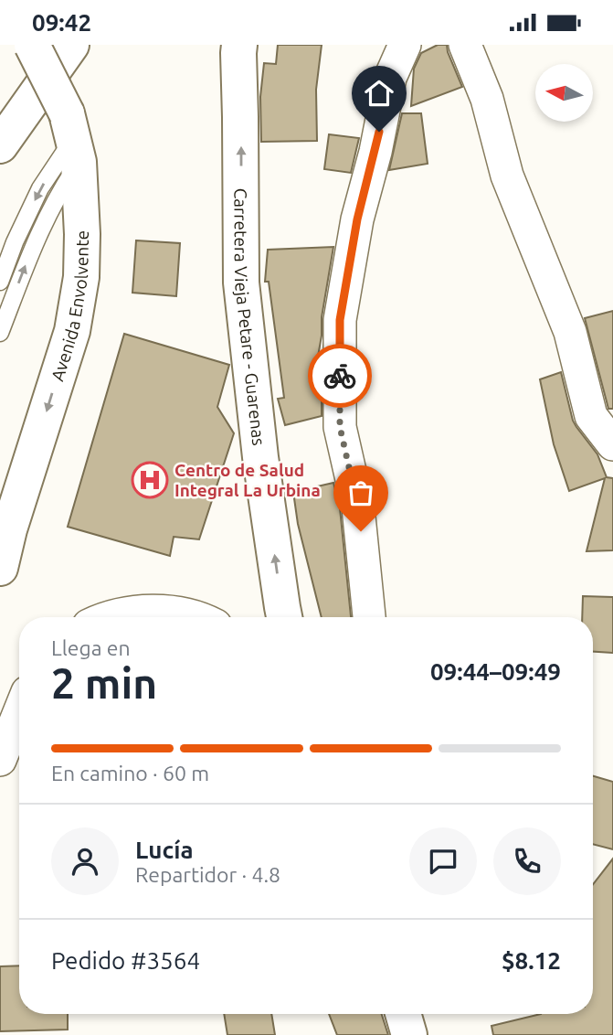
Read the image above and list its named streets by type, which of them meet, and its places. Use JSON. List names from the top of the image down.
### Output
{
  "streets": {
    "main road": ["Avenida Envolvente", "Carretera Vieja Petare - Guarenas"]
  },
  "one_way": ["Avenida Envolvente", "Carretera Vieja Petare - Guarenas"],
  "places": {
    "hospital": ["Centro de Salud Integral La Urbina"]
  },
  "north": "left",
  "page": {
    "status": "09:42",
    "heading": ["2 min", "Llega en", "09:44–09:49"],
    "panel": [
      "Lucía",
      "Repartidor · 4.8",
      "Pedido #3564",
      "$8.12"
    ],
    "bar": "En camino · 60 m"
  }
}
